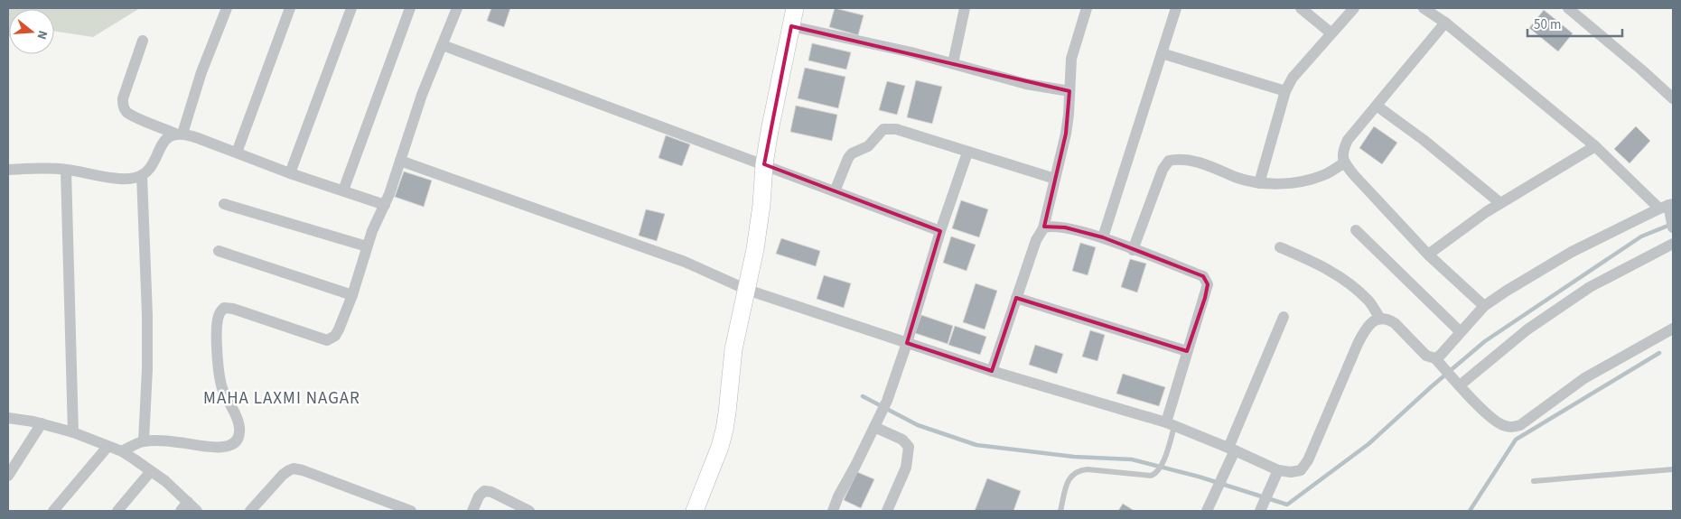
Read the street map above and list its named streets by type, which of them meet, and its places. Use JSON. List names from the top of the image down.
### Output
{
  "districts": ["MAHA LAXMI NAGAR"],
  "scale_bar": "50 m",
  "north": "right"
}
